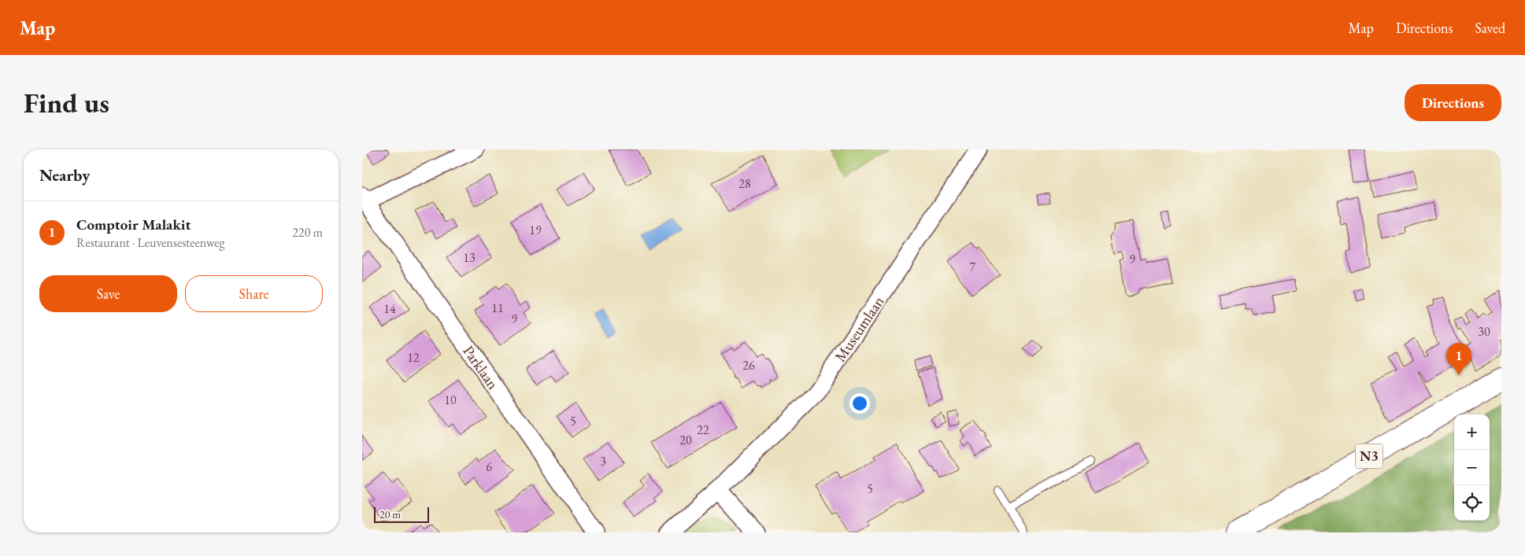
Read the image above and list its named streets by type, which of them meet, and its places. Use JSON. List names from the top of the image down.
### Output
{
  "streets": {
    "main road": ["N3"],
    "street": ["Museumlaan", "Parklaan"]
  },
  "house_numbers": [
    "28",
    "19",
    "13",
    "9",
    "7",
    "11",
    "14",
    "9",
    "30",
    "12",
    "26",
    "10",
    "5",
    "22",
    "20",
    "3",
    "6",
    "5"
  ],
  "scale_bar": "20 m",
  "page": {
    "header": "Map",
    "nav": ["Map", "Directions", "Saved"],
    "buttons": [
      "Directions",
      ["Save", "Share"]
    ],
    "title": "Find us",
    "heading": "Nearby",
    "list": [
      {
        "mark": "1",
        "name": "Comptoir Malakit",
        "note": "Restaurant · Leuvensesteenweg",
        "value": "220 m"
      }
    ],
    "pins": "1",
    "map_buttons": ["+", "−"],
    "scale": "20 m"
  }
}
